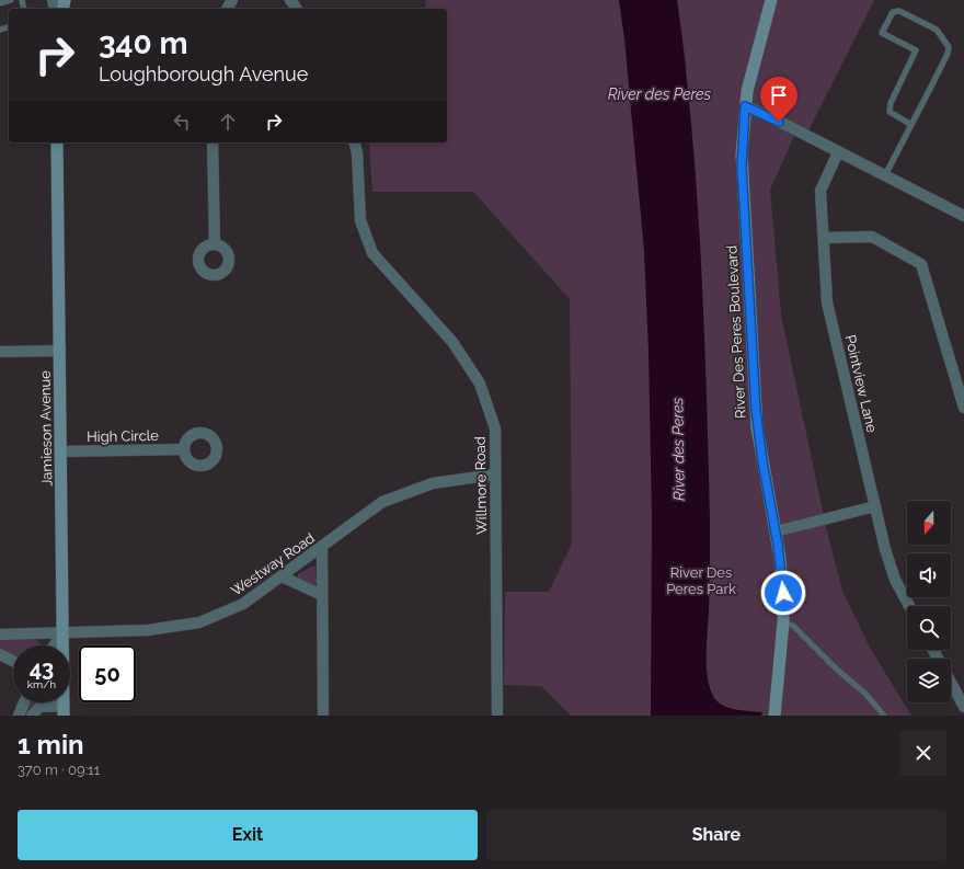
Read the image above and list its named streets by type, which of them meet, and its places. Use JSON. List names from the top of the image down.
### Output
{
  "streets": {
    "main road": ["River Des Peres Boulevard", "Jamieson Avenue"],
    "street": [
      "Pointview Lane",
      "High Circle",
      "Willmore Road",
      "Westway Road"
    ]
  },
  "crossings": [
    ["Jamieson Avenue", "High Circle"],
    ["Jamieson Avenue", "Westway Road"],
    ["Willmore Road", "Westway Road"]
  ],
  "water": ["River des Peres"],
  "parks": ["River Des Peres Park"],
  "north": "bottom",
  "page": {
    "turn": ["340 m", "Loughborough Avenue"],
    "speed": "43 km/h",
    "limit": "50",
    "heading": ["1 min", "370 m · 09:11"],
    "buttons": ["Exit", "Share"]
  }
}
